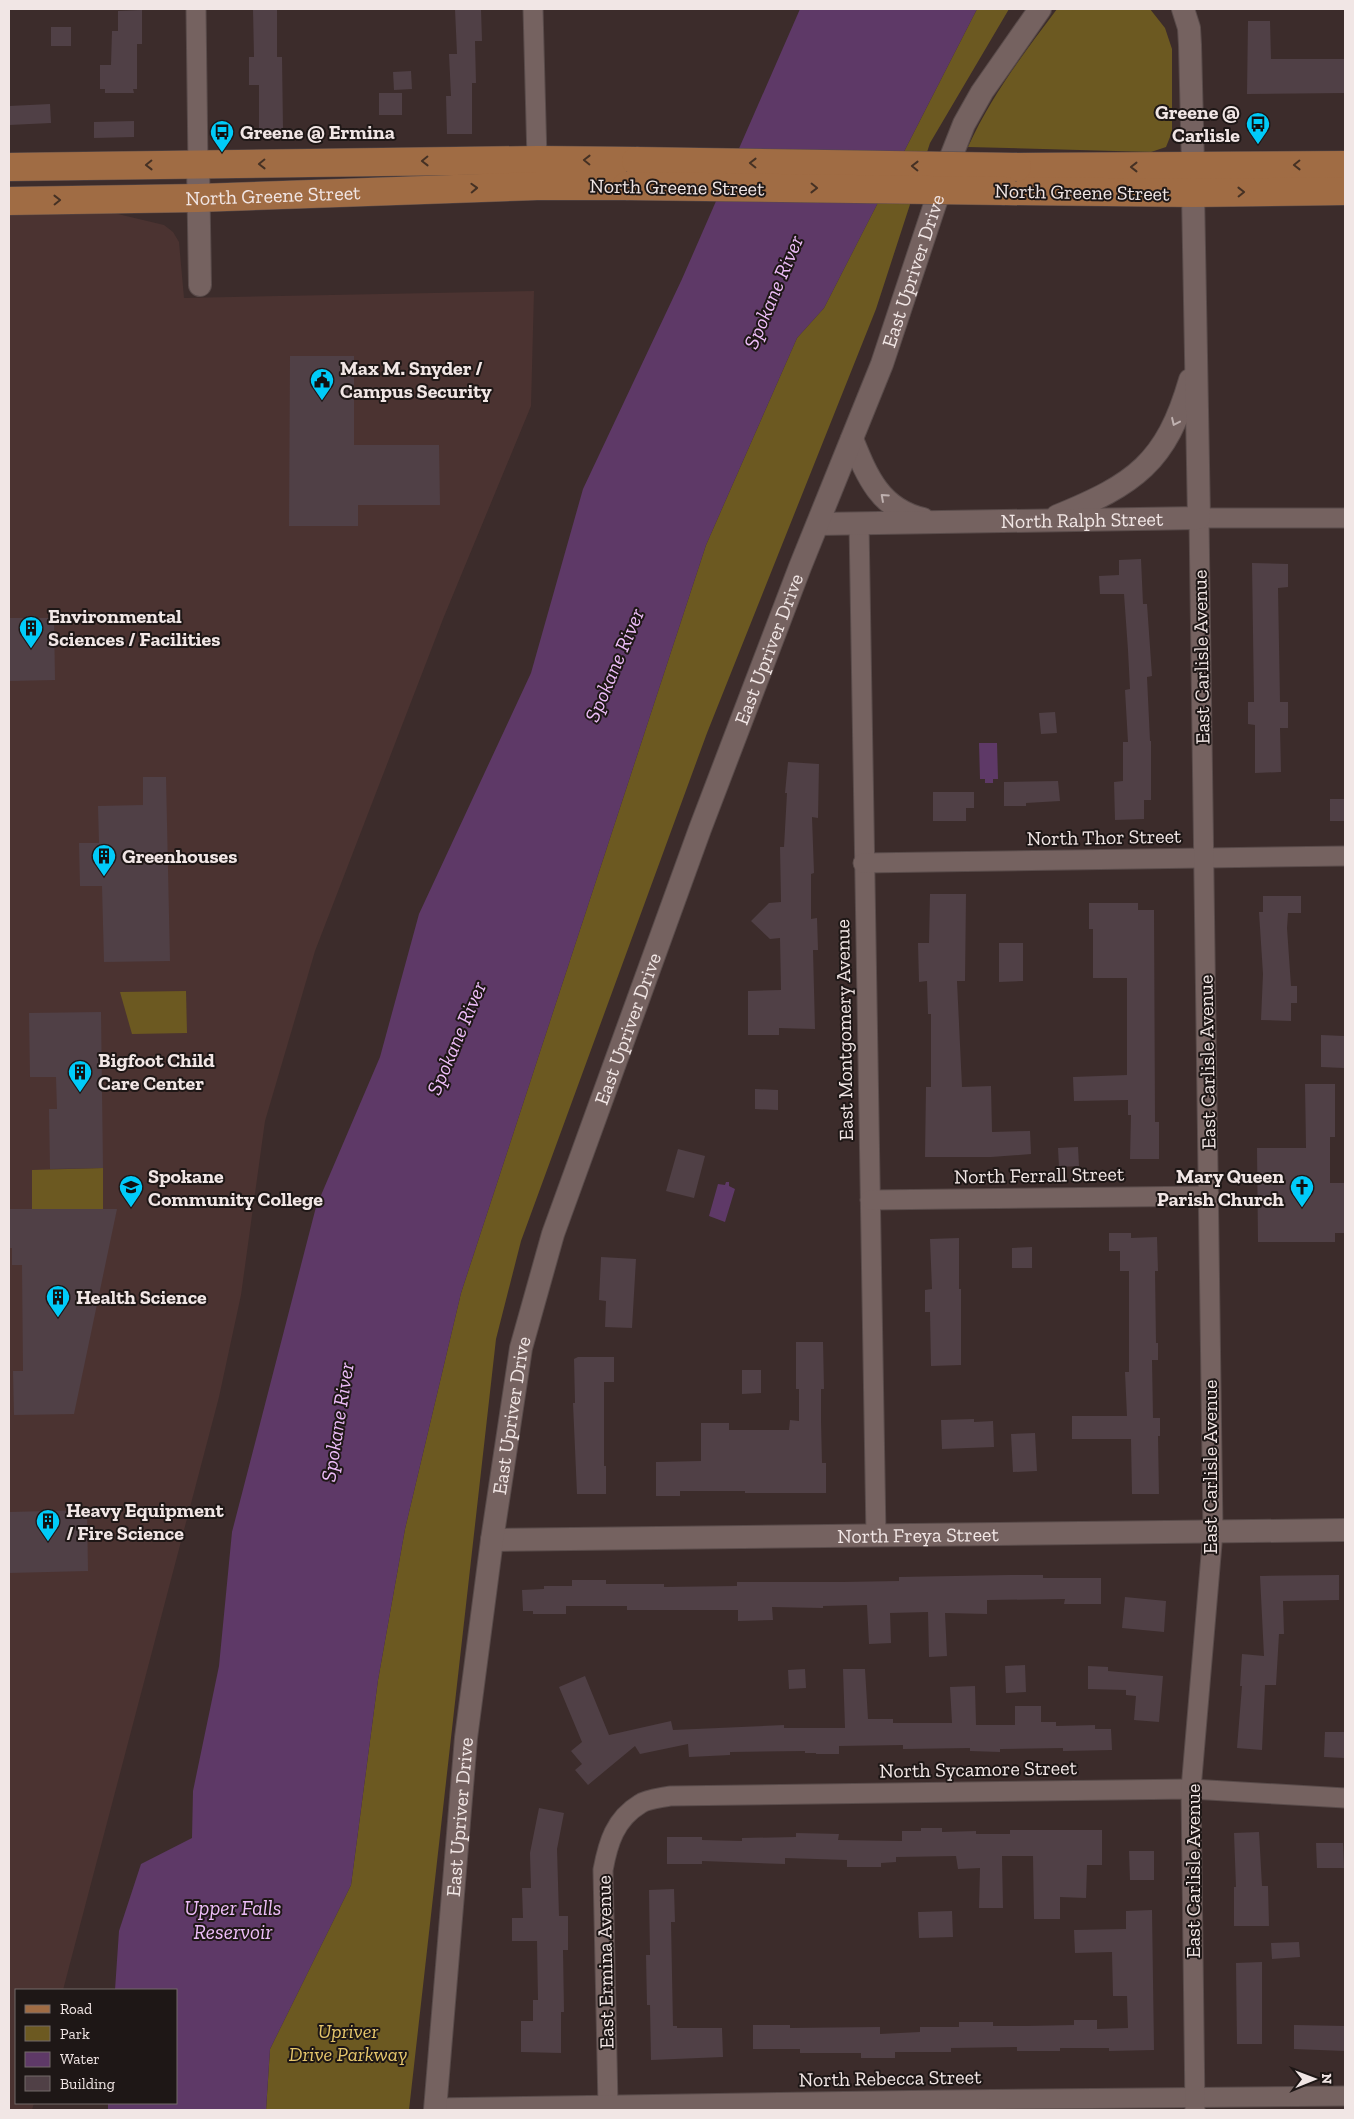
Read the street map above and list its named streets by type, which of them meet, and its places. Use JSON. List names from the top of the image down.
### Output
{
  "streets": {
    "main road": ["North Greene Street"],
    "street": [
      "East Upriver Drive",
      "North Ralph Street",
      "East Carlisle Avenue",
      "North Thor Street",
      "East Montgomery Avenue",
      "North Ferrall Street",
      "North Freya Street",
      "North Sycamore Street",
      "East Ermina Avenue",
      "North Rebecca Street"
    ]
  },
  "crossings": [
    ["North Greene Street", "East Carlisle Avenue"],
    ["East Upriver Drive", "North Ralph Street"],
    ["East Upriver Drive", "North Freya Street"],
    ["East Upriver Drive", "North Rebecca Street"],
    ["North Ralph Street", "East Carlisle Avenue"],
    ["North Ralph Street", "East Montgomery Avenue"],
    ["East Carlisle Avenue", "North Thor Street"],
    ["East Carlisle Avenue", "North Ferrall Street"],
    ["East Carlisle Avenue", "North Freya Street"],
    ["East Carlisle Avenue", "North Sycamore Street"],
    ["East Carlisle Avenue", "North Rebecca Street"],
    ["North Thor Street", "East Montgomery Avenue"],
    ["East Montgomery Avenue", "North Ferrall Street"],
    ["East Montgomery Avenue", "North Freya Street"],
    ["North Sycamore Street", "East Ermina Avenue"],
    ["East Ermina Avenue", "North Rebecca Street"]
  ],
  "water": ["Spokane River", "Upper Falls Reservoir"],
  "parks": ["Upriver Drive Parkway"],
  "places": {
    "bus stop": ["Greene @ Carlisle", "Greene @ Ermina"],
    "public building": ["Max M. Snyder / Campus Security"],
    "building": [
      "Environmental Sciences / Facilities",
      "Greenhouses",
      "Bigfoot Child Care Center",
      "Health Science",
      "Heavy Equipment / Fire Science"
    ],
    "school or university": ["Spokane Community College"],
    "church": ["Mary Queen Parish Church"]
  },
  "legend": [
    "Road",
    "Park",
    "Water",
    "Building"
  ],
  "north": "right"
}
